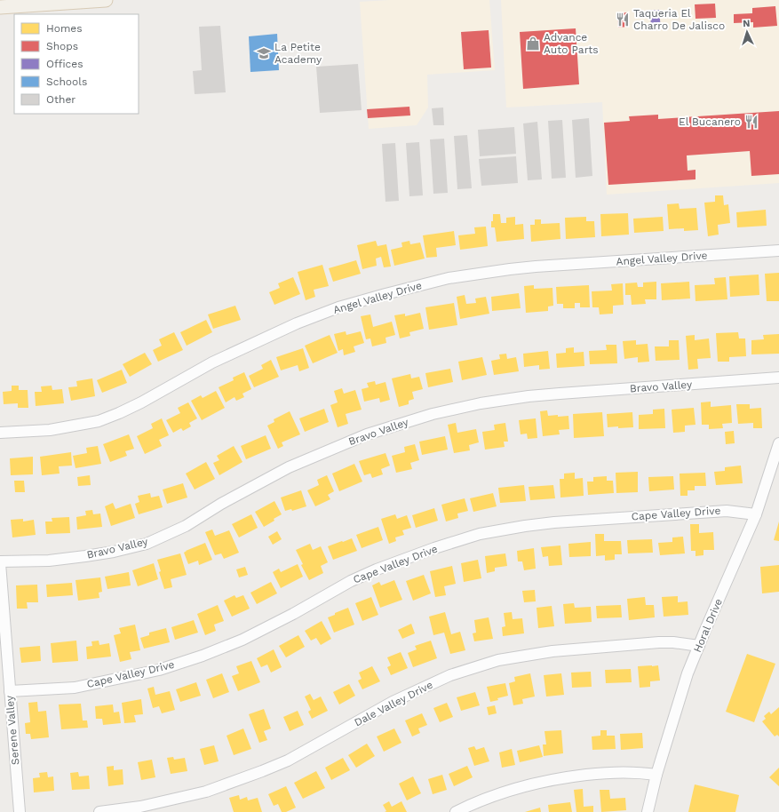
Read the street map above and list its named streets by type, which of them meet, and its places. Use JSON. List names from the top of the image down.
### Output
{
  "streets": {
    "street": [
      "Angel Valley Drive",
      "Bravo Valley",
      "Cape Valley Drive",
      "Horal Drive",
      "Dale Valley Drive",
      "Serene Valley"
    ]
  },
  "crossings": [
    ["Bravo Valley", "Serene Valley"],
    ["Cape Valley Drive", "Horal Drive"],
    ["Cape Valley Drive", "Serene Valley"],
    ["Horal Drive", "Dale Valley Drive"]
  ],
  "places": {
    "restaurant": ["Taqueria El Charro De Jalisco", "El Bucanero"],
    "shop": ["Advance Auto Parts"],
    "school or university": ["La Petite Academy"]
  },
  "legend": [
    "Homes",
    "Shops",
    "Offices",
    "Schools",
    "Other"
  ],
  "north": "top"
}
